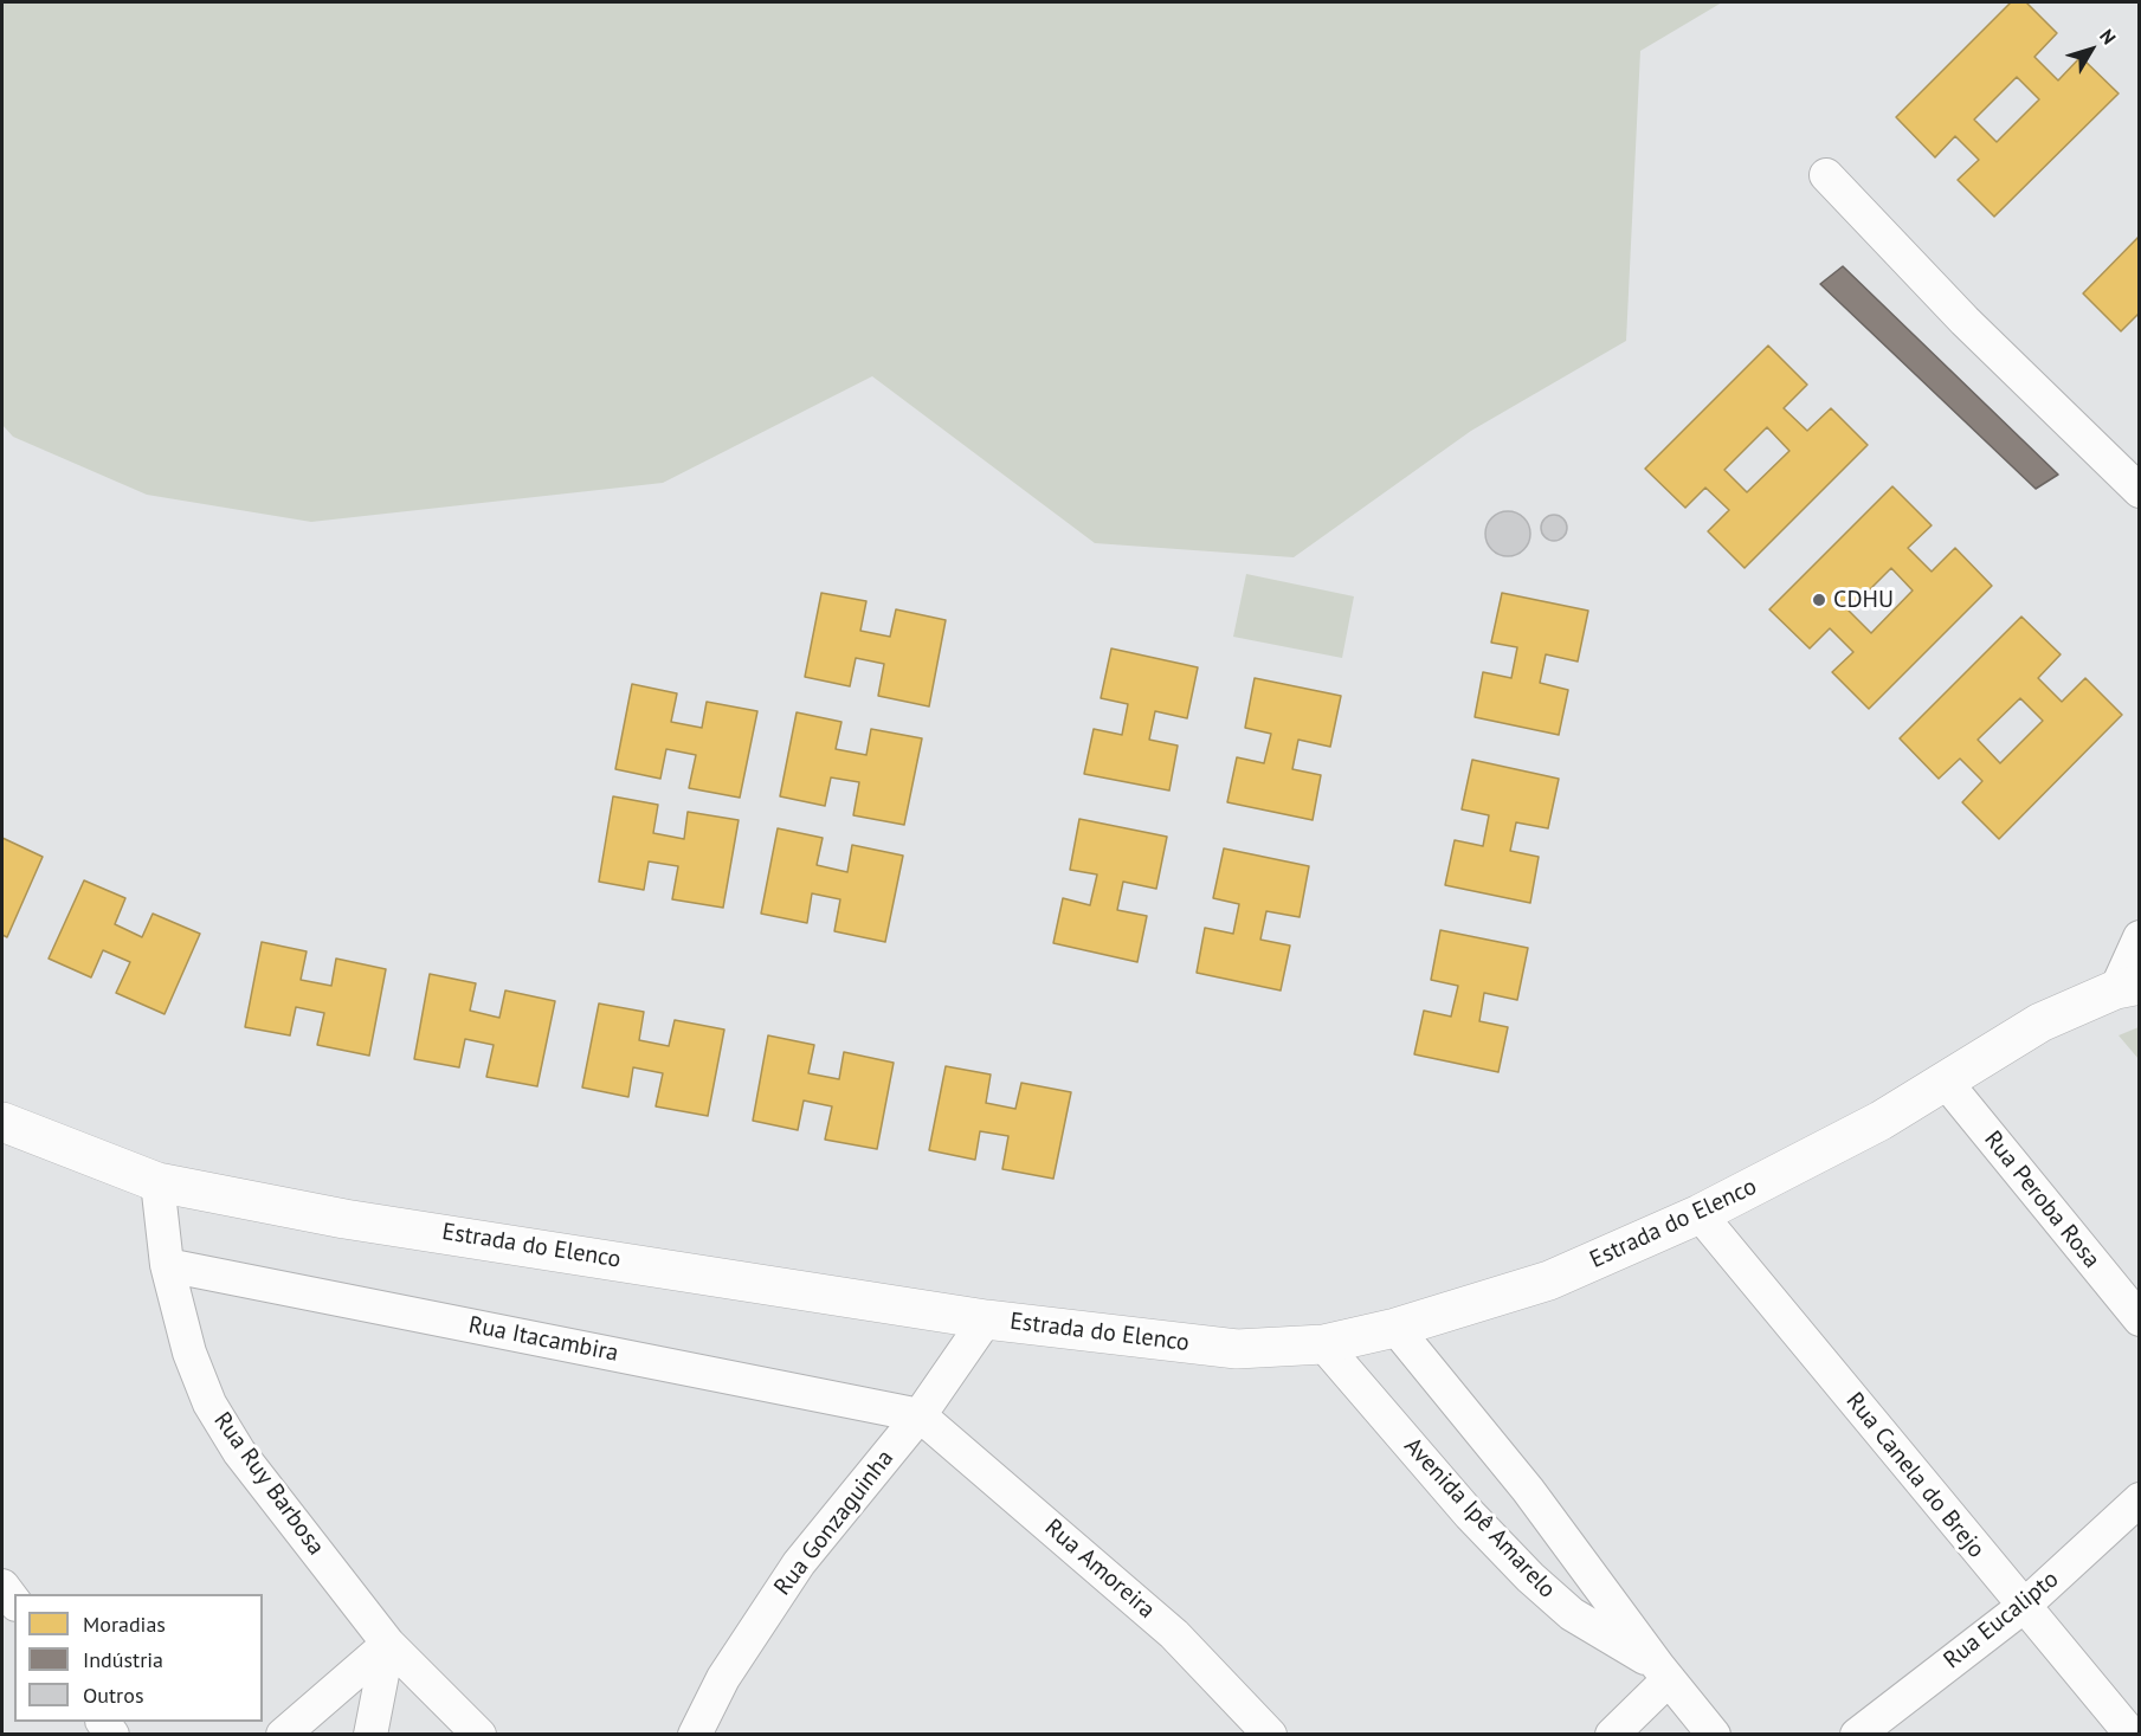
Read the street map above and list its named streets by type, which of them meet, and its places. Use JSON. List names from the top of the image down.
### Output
{
  "streets": {
    "street": [
      "Rua Peroba Rosa",
      "Estrada do Elenco",
      "Rua Itacambira",
      "Rua Canela do Brejo",
      "Rua Ruy Barbosa",
      "Avenida Ipê Amarelo",
      "Rua Gonzaguinha",
      "Rua Amoreira",
      "Rua Eucalipto"
    ]
  },
  "crossings": [
    ["Rua Peroba Rosa", "Estrada do Elenco"],
    ["Estrada do Elenco", "Rua Canela do Brejo"],
    ["Estrada do Elenco", "Rua Ruy Barbosa"],
    ["Estrada do Elenco", "Avenida Ipê Amarelo"],
    ["Estrada do Elenco", "Rua Gonzaguinha"],
    ["Rua Itacambira", "Rua Ruy Barbosa"],
    ["Rua Itacambira", "Rua Gonzaguinha"],
    ["Rua Itacambira", "Rua Amoreira"],
    ["Rua Canela do Brejo", "Rua Eucalipto"],
    ["Rua Gonzaguinha", "Rua Amoreira"]
  ],
  "places": ["CDHU"],
  "legend": ["Moradias", "Indústria", "Outros"],
  "north": "top right"
}
